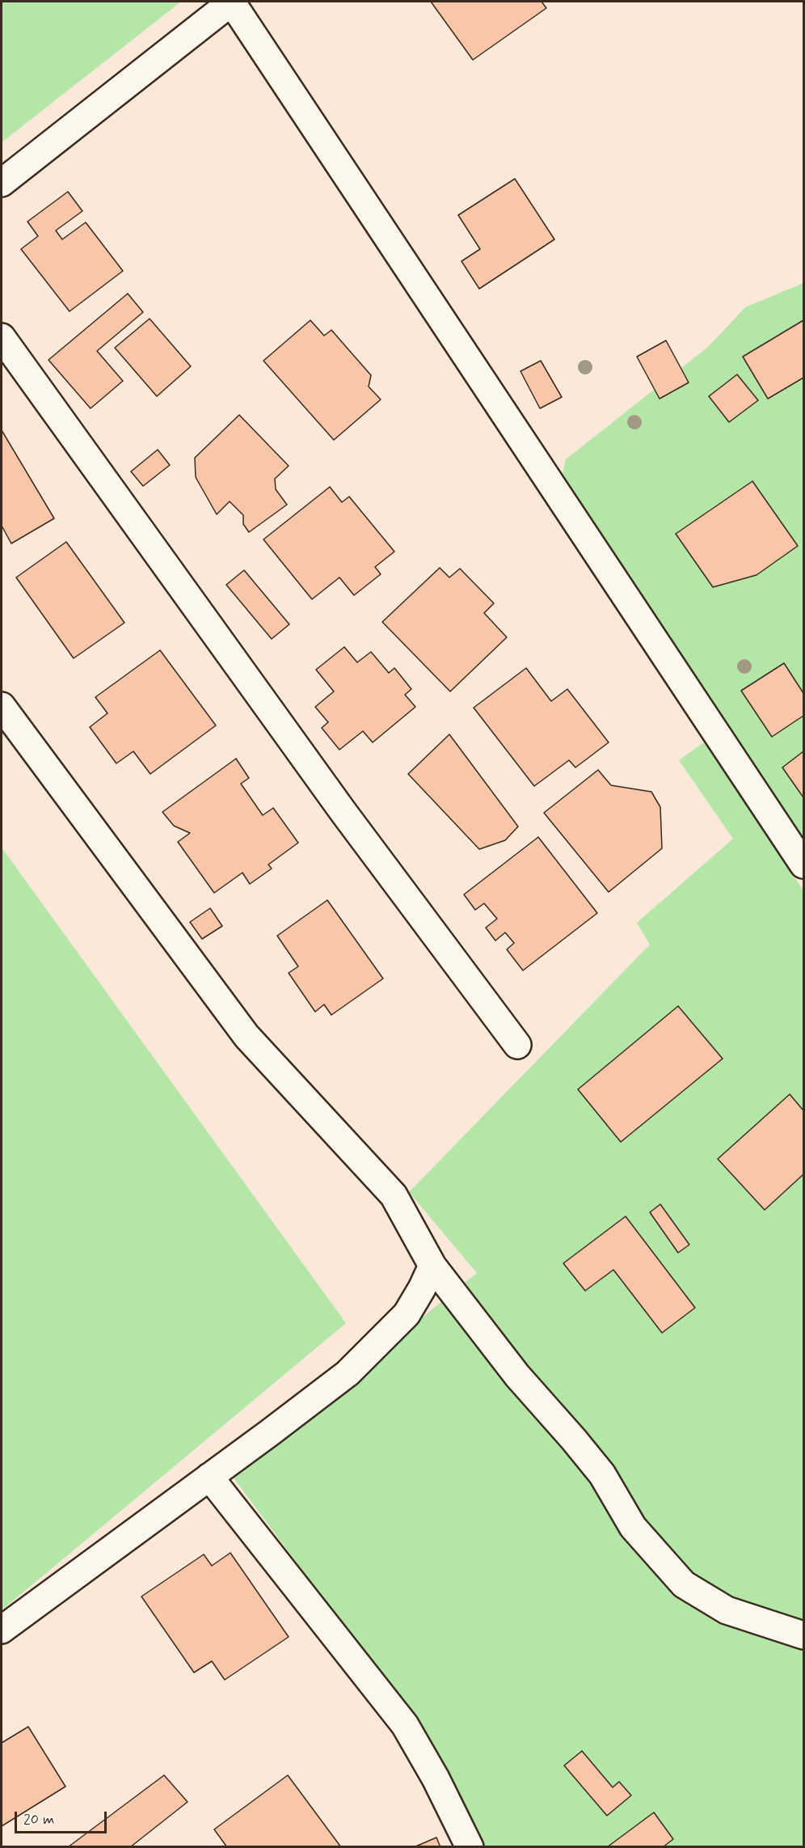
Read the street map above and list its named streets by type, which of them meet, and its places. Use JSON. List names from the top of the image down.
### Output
{
  "scale_bar": "20 m"
}
